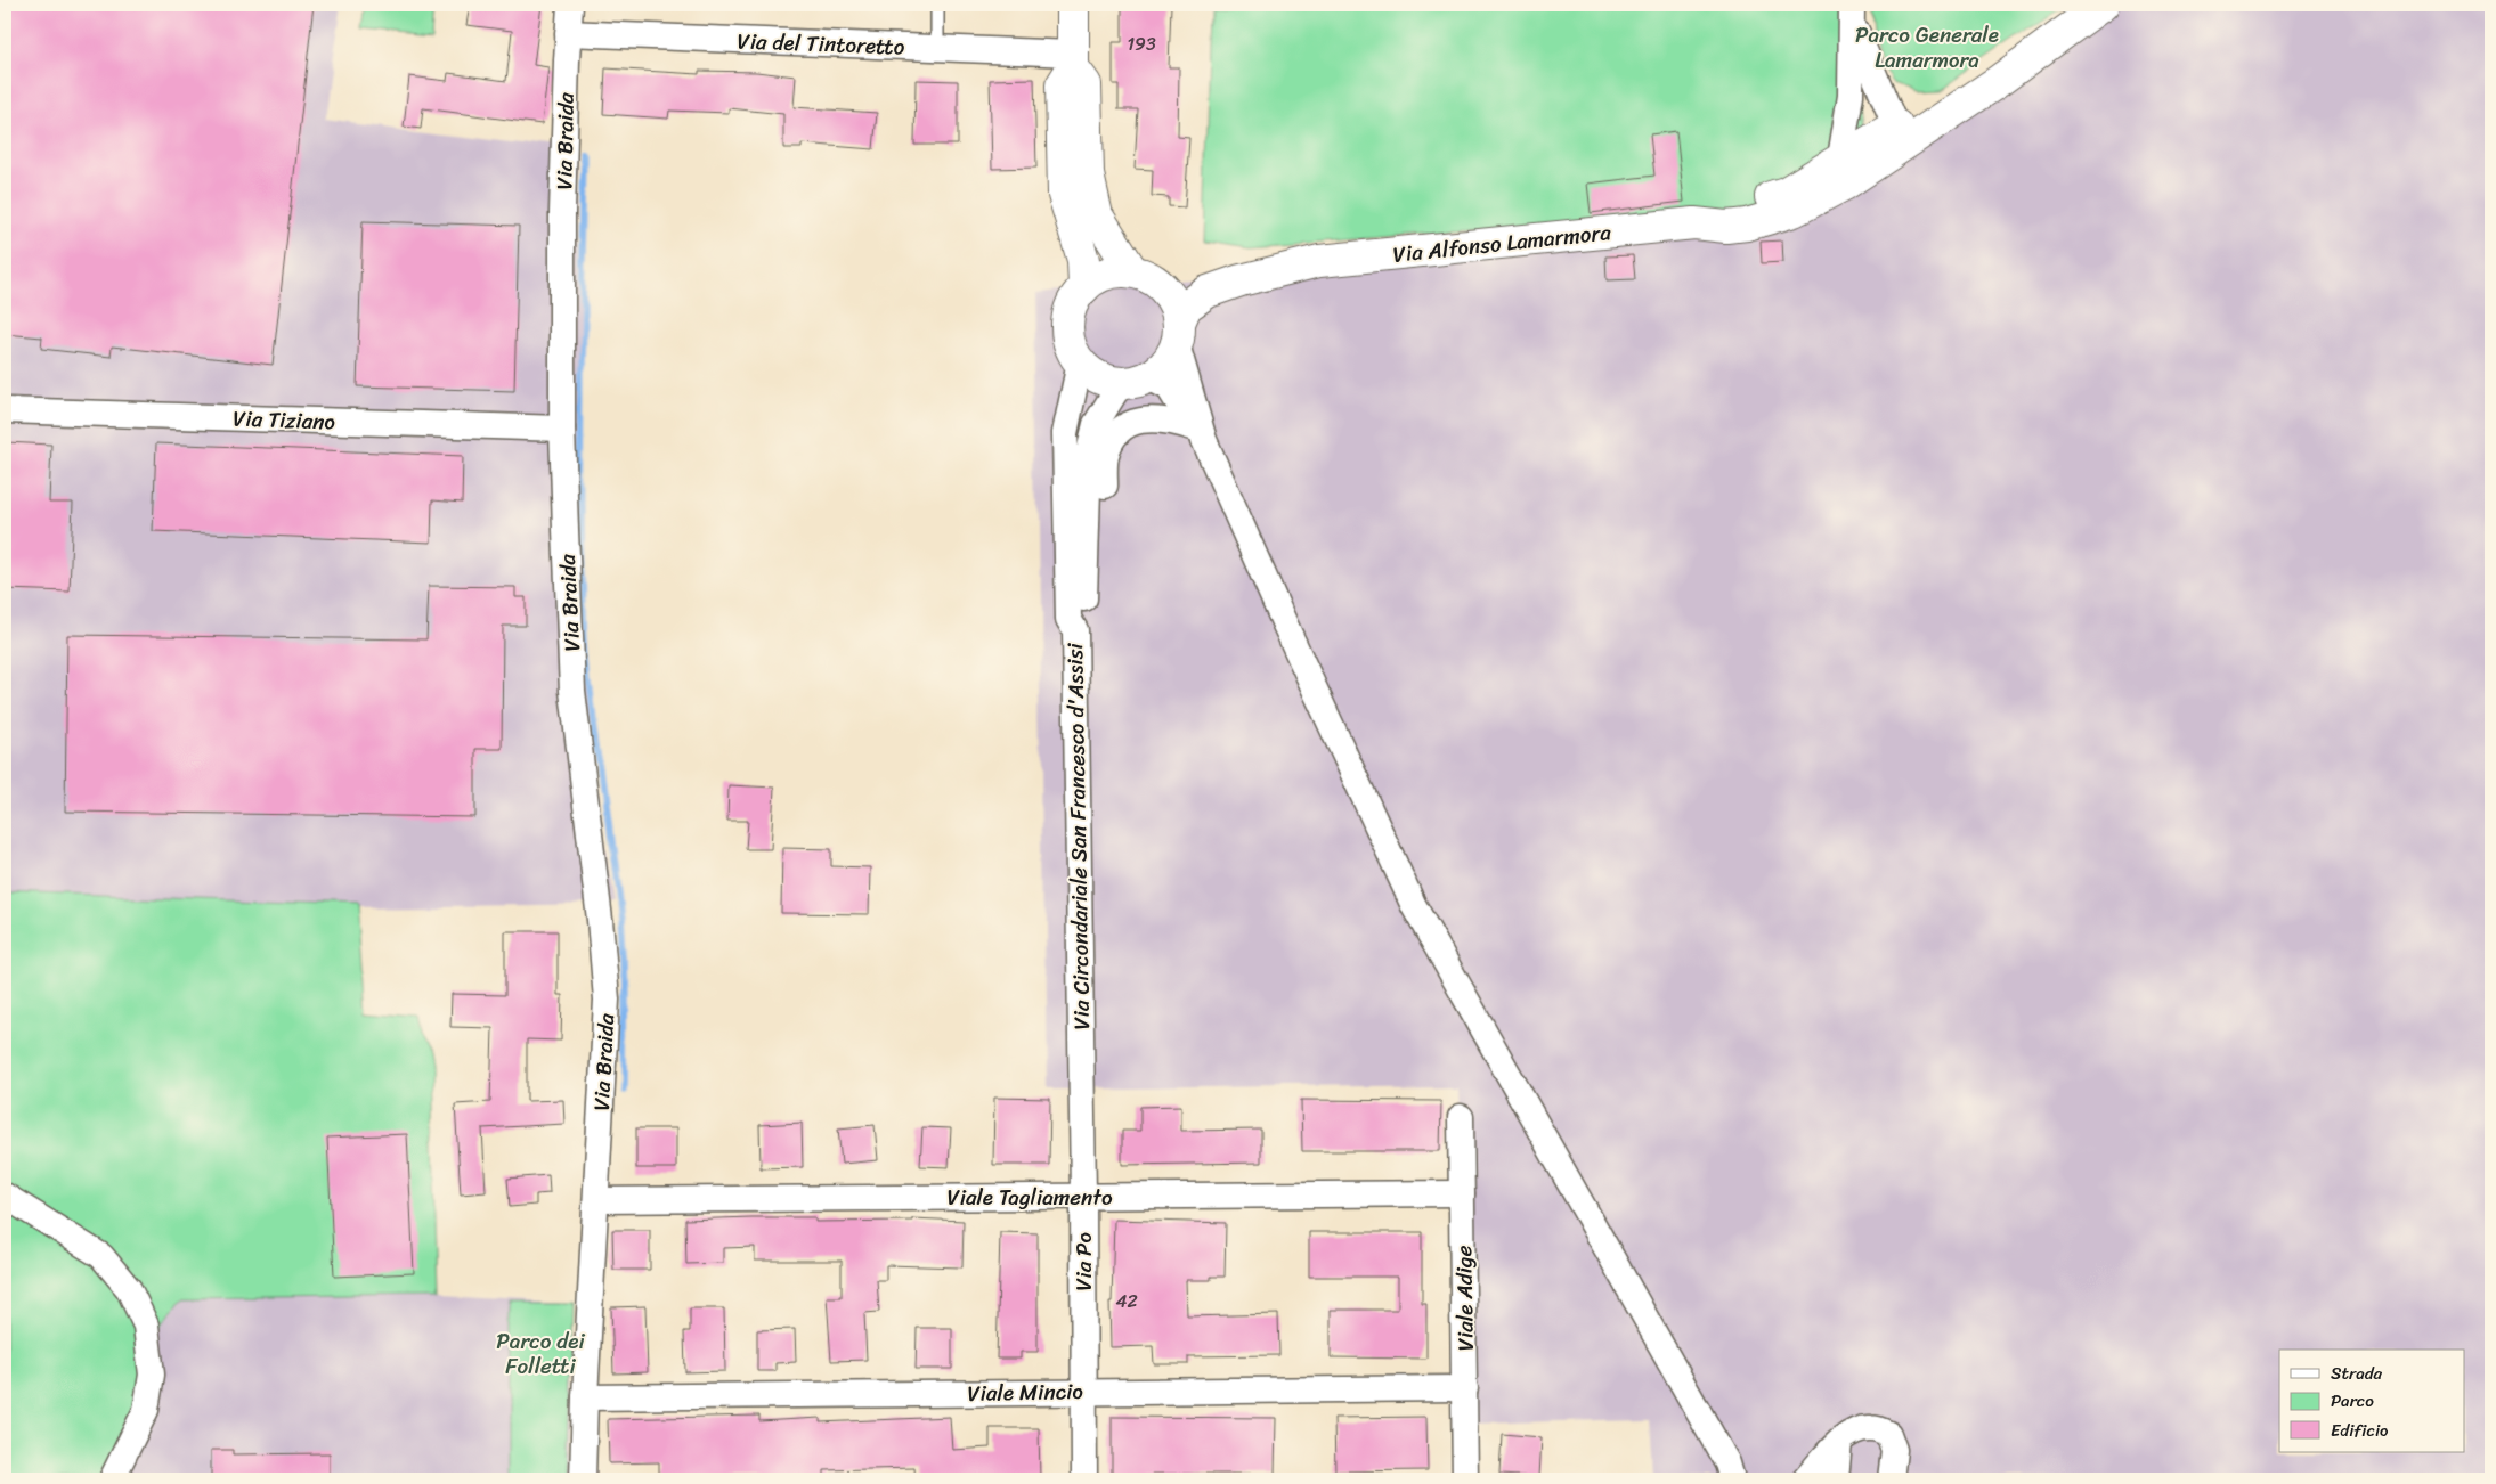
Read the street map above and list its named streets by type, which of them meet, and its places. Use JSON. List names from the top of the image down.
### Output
{
  "streets": {
    "street": [
      "Via del Tintoretto",
      "Via Braida",
      "Via Alfonso Lamarmora",
      "Via Tiziano",
      "Via Circondariale San Francesco d'Assisi",
      "Viale Tagliamento",
      "Via Po",
      "Viale Adige",
      "Viale Mincio"
    ]
  },
  "crossings": [
    ["Via del Tintoretto", "Via Braida"],
    ["Via Braida", "Via Tiziano"],
    ["Via Braida", "Viale Tagliamento"],
    ["Via Braida", "Viale Mincio"],
    ["Via Alfonso Lamarmora", "Via Circondariale San Francesco d'Assisi"],
    ["Via Circondariale San Francesco d'Assisi", "Via Po"],
    ["Viale Tagliamento", "Via Po"],
    ["Viale Tagliamento", "Viale Adige"],
    ["Via Po", "Viale Mincio"],
    ["Viale Adige", "Viale Mincio"]
  ],
  "parks": ["Parco Generale Lamarmora", "Parco dei Folletti"],
  "house_numbers": ["193", "42"],
  "legend": ["Strada", "Parco", "Edificio"]
}
